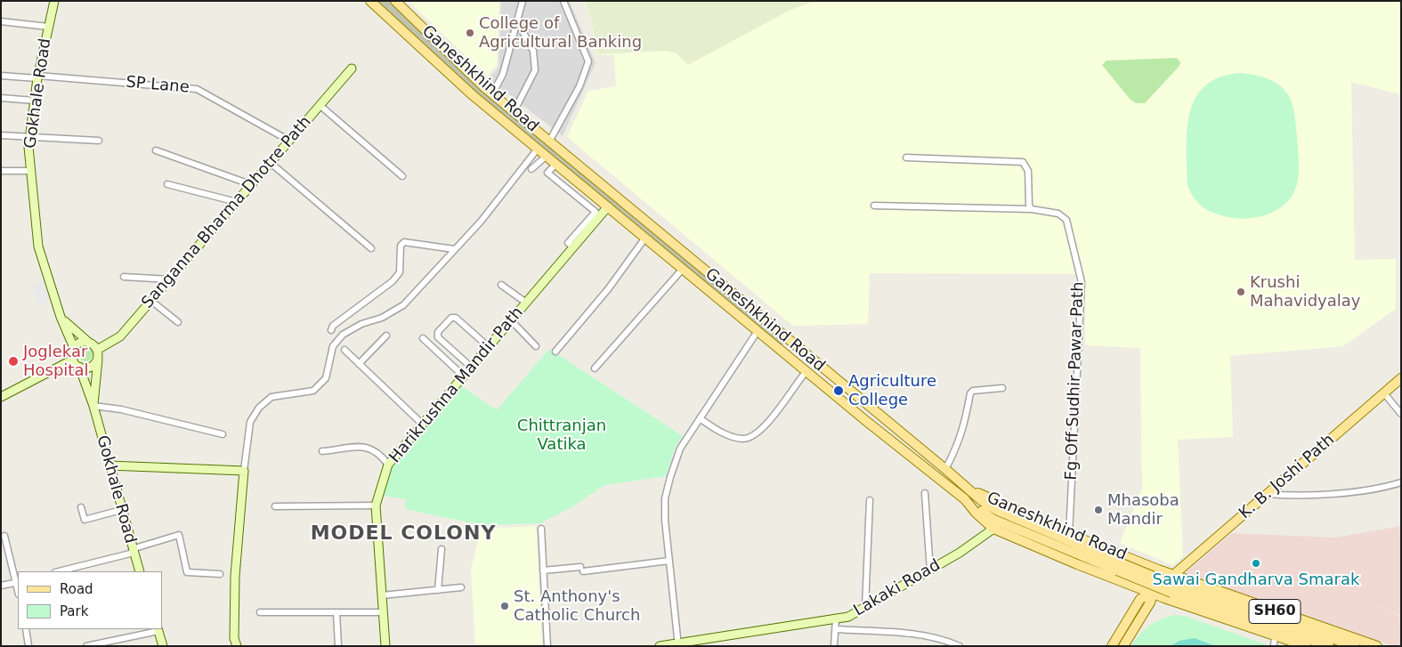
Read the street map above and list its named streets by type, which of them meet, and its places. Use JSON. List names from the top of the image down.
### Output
{
  "streets": {
    "main road": ["Ganeshkhind Road", "K. B. Joshi Path", "SH60"],
    "street": [
      "SP Lane",
      "Gokhale Road",
      "Sanganna Bharma Dhotre Path",
      "Fg Off Sudhir Pawar Path",
      "Harikrushna Mandir Path",
      "Lakaki Road"
    ]
  },
  "crossings": [
    ["Ganeshkhind Road", "Fg Off Sudhir Pawar Path"],
    ["Ganeshkhind Road", "Harikrushna Mandir Path"],
    ["Ganeshkhind Road", "K. B. Joshi Path"],
    ["Ganeshkhind Road", "Lakaki Road"],
    ["SP Lane", "Gokhale Road"],
    ["SP Lane", "Sanganna Bharma Dhotre Path"],
    ["Gokhale Road", "Sanganna Bharma Dhotre Path"]
  ],
  "districts": ["MODEL COLONY"],
  "parks": ["Chittranjan Vatika"],
  "places": [
    "College of Agricultural Banking",
    "Krushi Mahavidyalay",
    "Joglekar Hospital",
    "Agriculture College",
    "Mhasoba Mandir",
    "Sawai Gandharva Smarak",
    "St. Anthony's Catholic Church"
  ],
  "legend": ["Road", "Park"]
}
